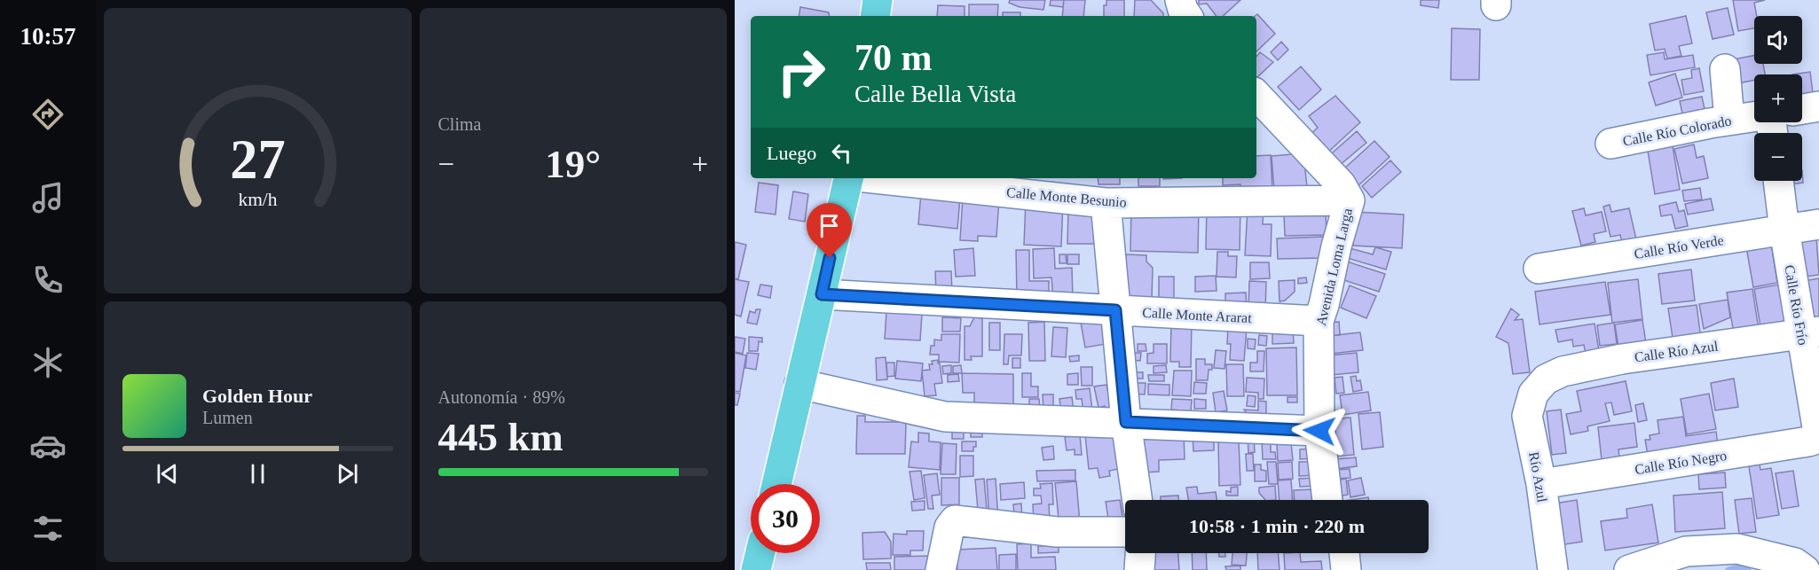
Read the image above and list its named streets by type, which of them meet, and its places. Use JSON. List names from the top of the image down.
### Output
{
  "streets": {
    "street": [
      "Calle Río Colorado",
      "Calle Monte Besunio",
      "Calle Río Verde",
      "Avenida Loma Larga",
      "Calle Río Frío",
      "Calle Monte Ararat",
      "Calle Río Azul",
      "Calle Río Negro",
      "Río Azul"
    ]
  },
  "crossings": [
    ["Calle Monte Besunio", "Avenida Loma Larga"],
    ["Calle Río Verde", "Calle Río Frío"],
    ["Avenida Loma Larga", "Calle Monte Ararat"],
    ["Calle Río Frío", "Calle Río Azul"],
    ["Calle Río Frío", "Calle Río Negro"],
    ["Calle Río Azul", "Río Azul"],
    ["Calle Río Negro", "Río Azul"]
  ],
  "page": {
    "tabs": "10:57",
    "tile": [
      "Clima",
      ["Autonomía · 89%", "445 km"]
    ],
    "map_buttons": ["+", "−"],
    "turn": ["70 m", "Calle Bella Vista"],
    "then": "Luego",
    "heat": ["−", "19°", "+"],
    "song": ["Golden Hour", "Lumen"],
    "limit": "30",
    "trip": "10:58 · 1 min · 220 m",
    "gauge": ["27", "km/h"]
  }
}
